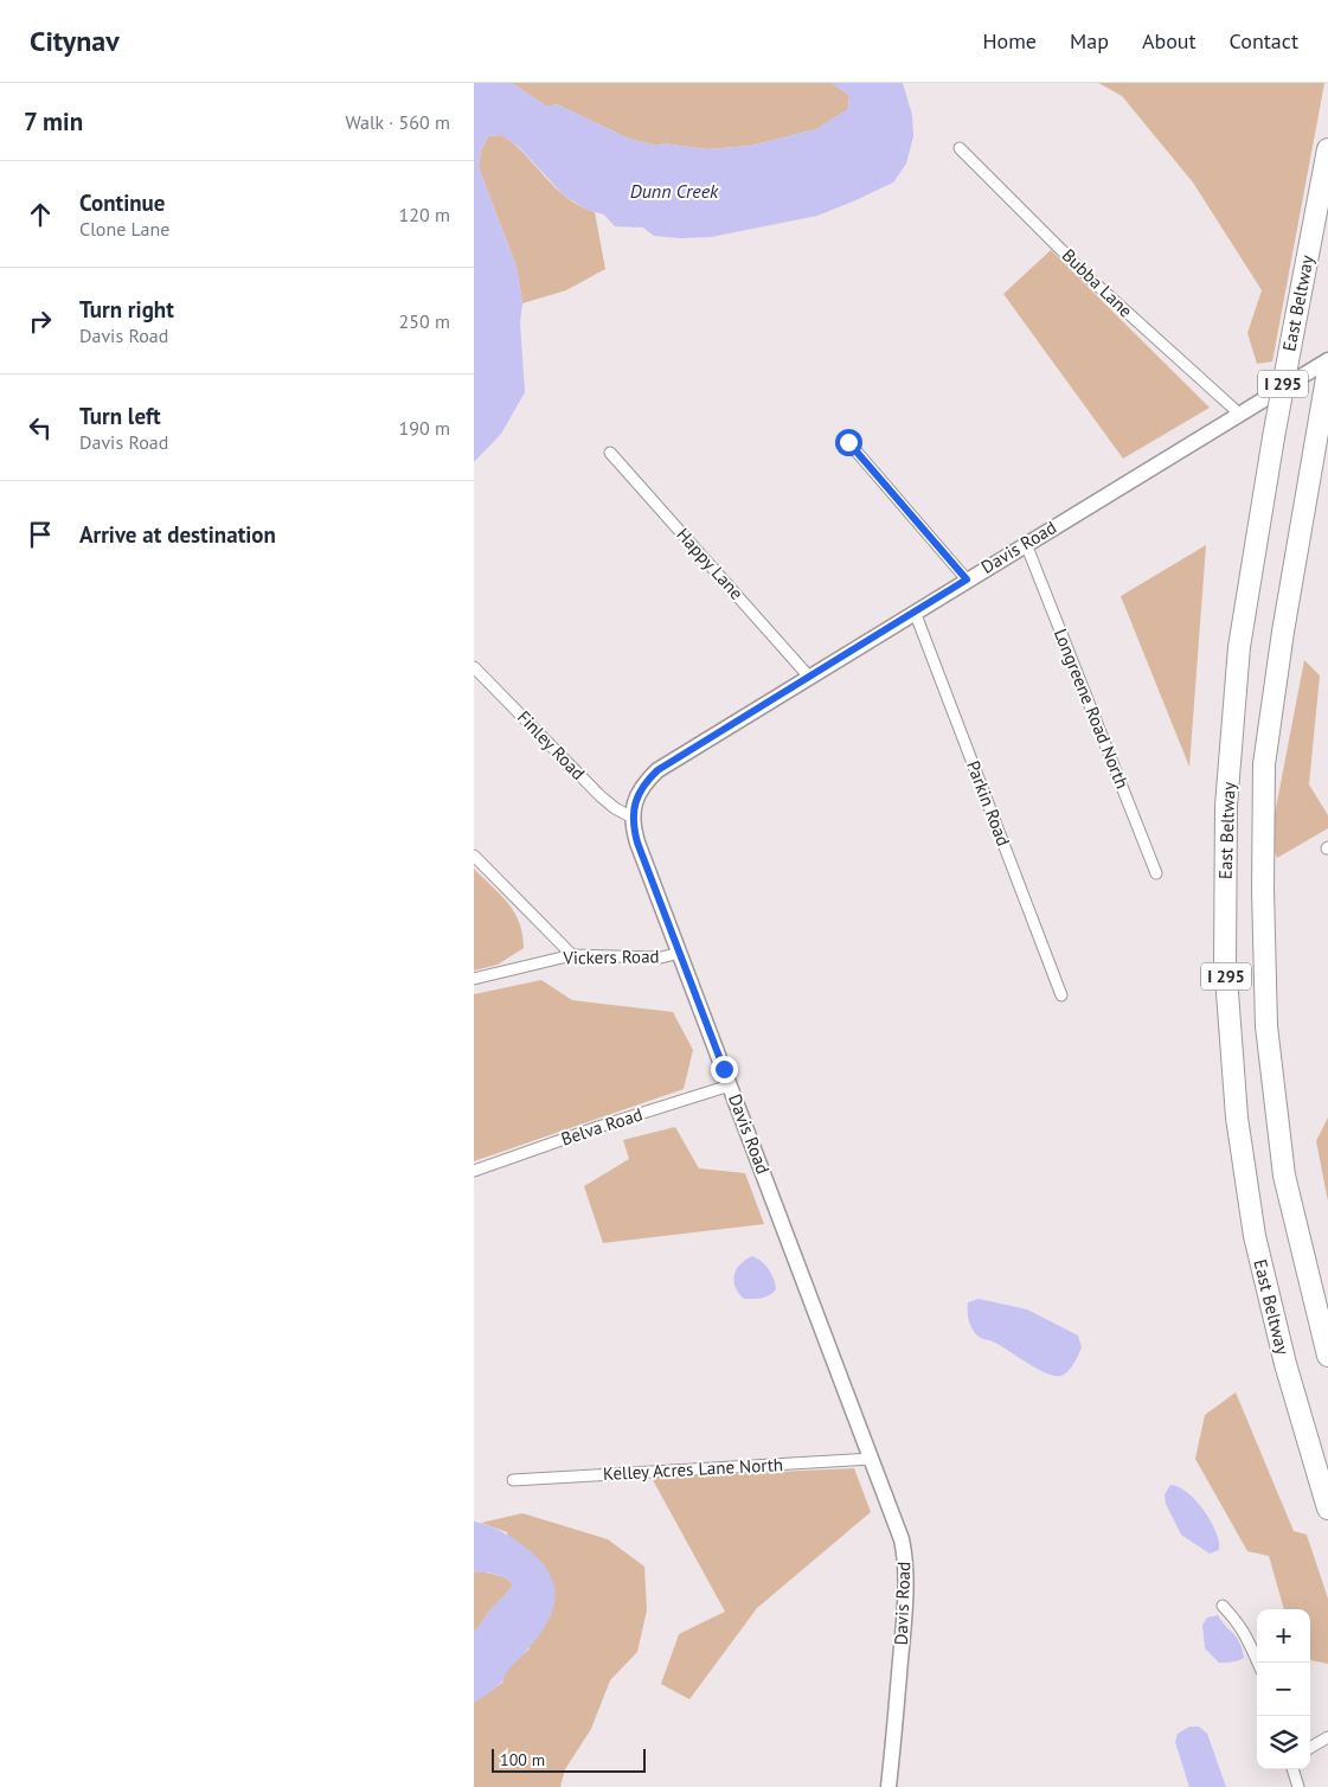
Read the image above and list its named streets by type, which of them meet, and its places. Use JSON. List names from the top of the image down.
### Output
{
  "streets": {
    "highway": ["East Beltway", "I 295"],
    "street": [
      "Bubba Lane",
      "Davis Road",
      "Happy Lane",
      "Longreene Road North",
      "Finley Road",
      "Parkin Road",
      "Vickers Road",
      "Belva Road",
      "Kelley Acres Lane North"
    ]
  },
  "crossings": [
    ["Bubba Lane", "Davis Road"],
    ["Davis Road", "Happy Lane"],
    ["Davis Road", "Longreene Road North"],
    ["Davis Road", "Finley Road"],
    ["Davis Road", "Parkin Road"],
    ["Davis Road", "Vickers Road"],
    ["Davis Road", "Belva Road"],
    ["Davis Road", "Kelley Acres Lane North"]
  ],
  "water": ["Dunn Creek"],
  "scale_bar": "100 m",
  "page": {
    "header": "Citynav",
    "nav": [
      "Home",
      "Map",
      "About",
      "Contact"
    ],
    "heading": ["7 min", "Walk · 560 m"],
    "list": [
      ["Continue", "Clone Lane", "120 m"],
      ["Turn right", "Davis Road", "250 m"],
      ["Turn left", "Davis Road", "190 m"],
      "Arrive at destination"
    ],
    "map_buttons": ["+", "−"],
    "scale": "100 m"
  }
}
